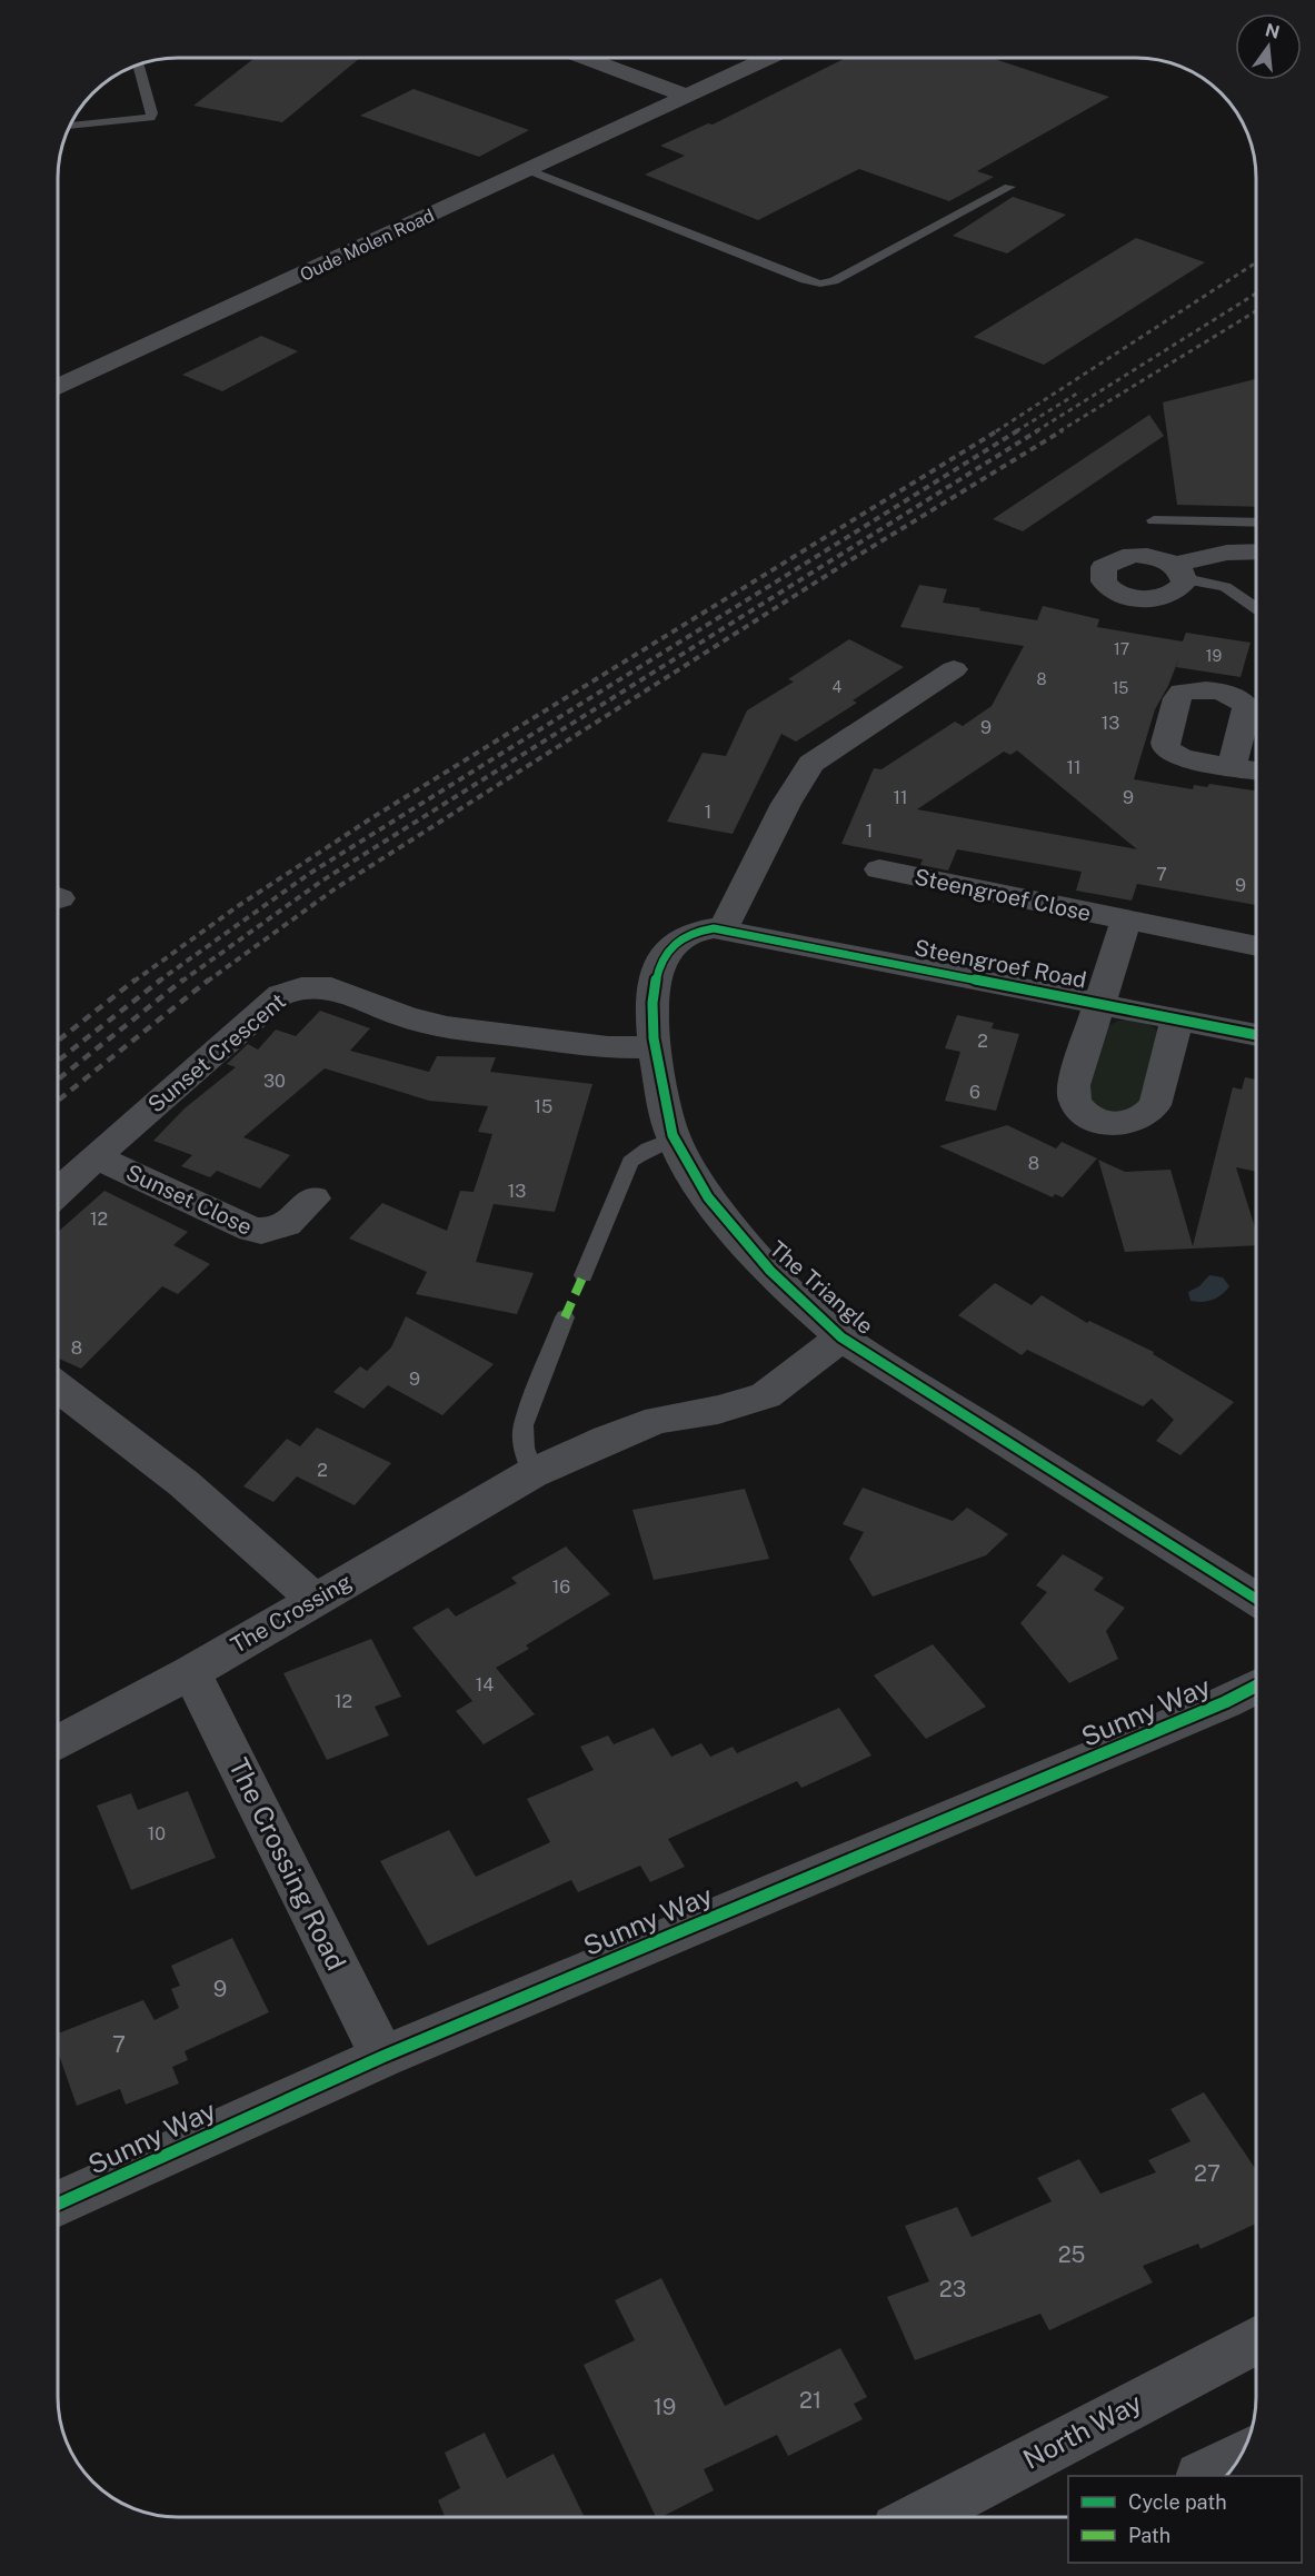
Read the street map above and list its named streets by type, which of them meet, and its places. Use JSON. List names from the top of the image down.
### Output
{
  "streets": {
    "street": [
      "Oude Molen Road",
      "Steengroef Close",
      "Steengroef Road",
      "Sunset Crescent",
      "Sunset Close",
      "The Triangle",
      "The Crossing",
      "Sunny Way",
      "The Crossing Road",
      "North Way"
    ]
  },
  "crossings": [
    ["Steengroef Road", "The Triangle"],
    ["Sunset Crescent", "Sunset Close"],
    ["Sunset Crescent", "The Triangle"],
    ["The Triangle", "The Crossing"],
    ["The Crossing", "The Crossing Road"],
    ["Sunny Way", "The Crossing Road"]
  ],
  "house_numbers": [
    "17",
    "19",
    "8",
    "4",
    "15",
    "13",
    "9",
    "11",
    "11",
    "9",
    "1",
    "1",
    "7",
    "9",
    "2",
    "30",
    "6",
    "15",
    "8",
    "13",
    "12",
    "8",
    "9",
    "2",
    "16",
    "14",
    "12",
    "10",
    "9",
    "7",
    "27",
    "25",
    "23",
    "21",
    "19"
  ],
  "legend": ["Cycle path", "Path"],
  "north": "top"
}
